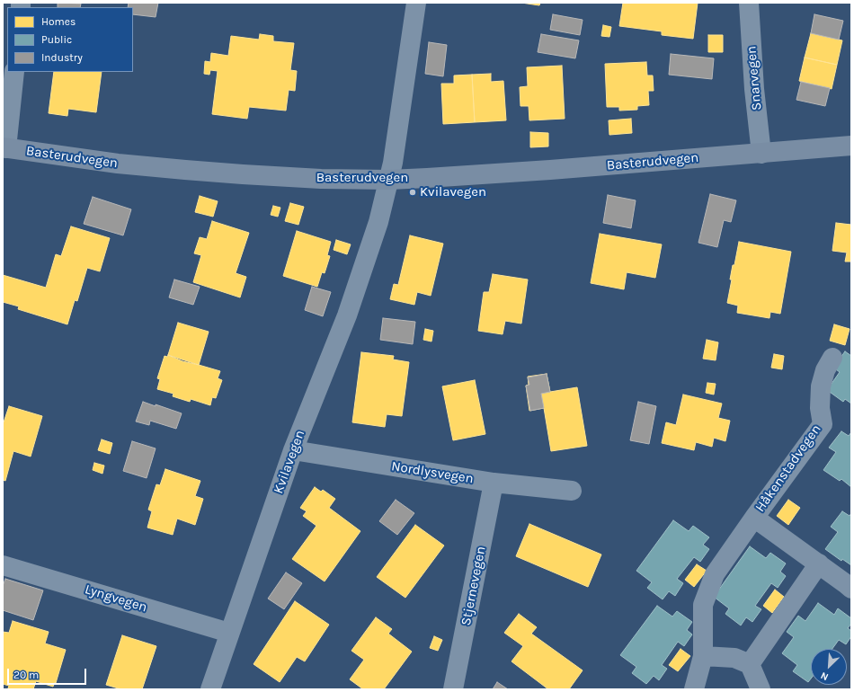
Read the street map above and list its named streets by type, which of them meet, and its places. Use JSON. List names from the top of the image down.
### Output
{
  "streets": {
    "main road": ["Basterudvegen"],
    "street": [
      "Snarvegen",
      "Kvilavegen",
      "Håkenstadvegen",
      "Nordlysvegen",
      "Stjernevegen",
      "Lyngvegen"
    ]
  },
  "crossings": [
    ["Snarvegen", "Basterudvegen"],
    ["Basterudvegen", "Kvilavegen"],
    ["Kvilavegen", "Nordlysvegen"],
    ["Kvilavegen", "Lyngvegen"],
    ["Nordlysvegen", "Stjernevegen"]
  ],
  "places": ["Kvilavegen"],
  "legend": ["Homes", "Public", "Industry"],
  "scale_bar": "20 m",
  "north": "bottom left"
}
